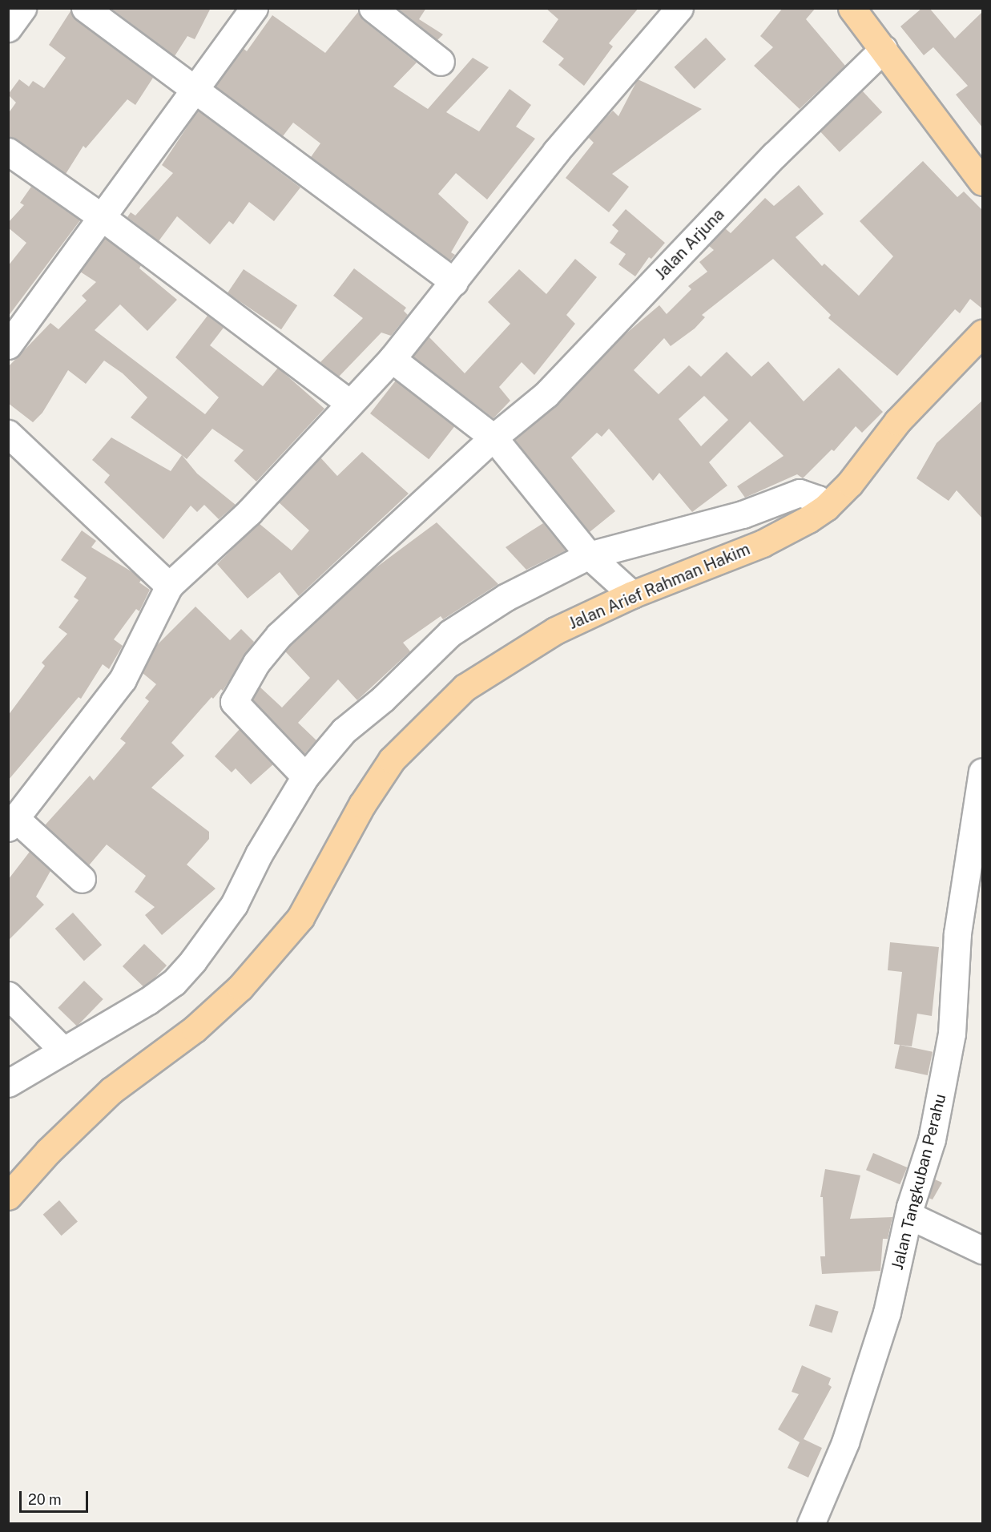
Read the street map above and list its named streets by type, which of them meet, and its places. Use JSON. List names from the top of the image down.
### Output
{
  "streets": {
    "main road": ["Jalan Arief Rahman Hakim"],
    "street": ["Jalan Arjuna", "Jalan Tangkuban Perahu"]
  },
  "scale_bar": "20 m"
}
